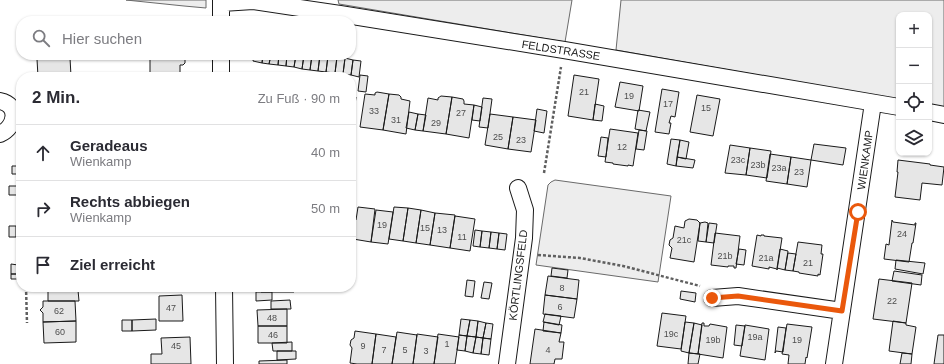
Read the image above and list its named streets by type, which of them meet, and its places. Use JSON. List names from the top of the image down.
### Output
{
  "streets": {
    "street": ["FELDSTRASSE", "WIENKAMP", "KÖRTLINGSFELD"]
  },
  "crossings": [
    ["FELDSTRASSE", "WIENKAMP"]
  ],
  "house_numbers": [
    "21",
    "19",
    "17",
    "15",
    "33",
    "27",
    "31",
    "29",
    "25",
    "23",
    "12",
    "23c",
    "23b",
    "23a",
    "23",
    "19",
    "15",
    "13",
    "24",
    "11",
    "21c",
    "21b",
    "21a",
    "21",
    "8",
    "22",
    "6",
    "47",
    "62",
    "48",
    "60",
    "19c",
    "46",
    "19a",
    "19b",
    "19",
    "1",
    "45",
    "9",
    "7",
    "5",
    "4",
    "3"
  ],
  "page": {
    "map_buttons": ["+", "−"],
    "search": "Hier suchen",
    "heading": ["2 Min.", "Zu Fuß · 90 m"],
    "list": [
      ["Geradeaus", "Wienkamp", "40 m"],
      ["Rechts abbiegen", "Wienkamp", "50 m"],
      "Ziel erreicht"
    ]
  }
}
